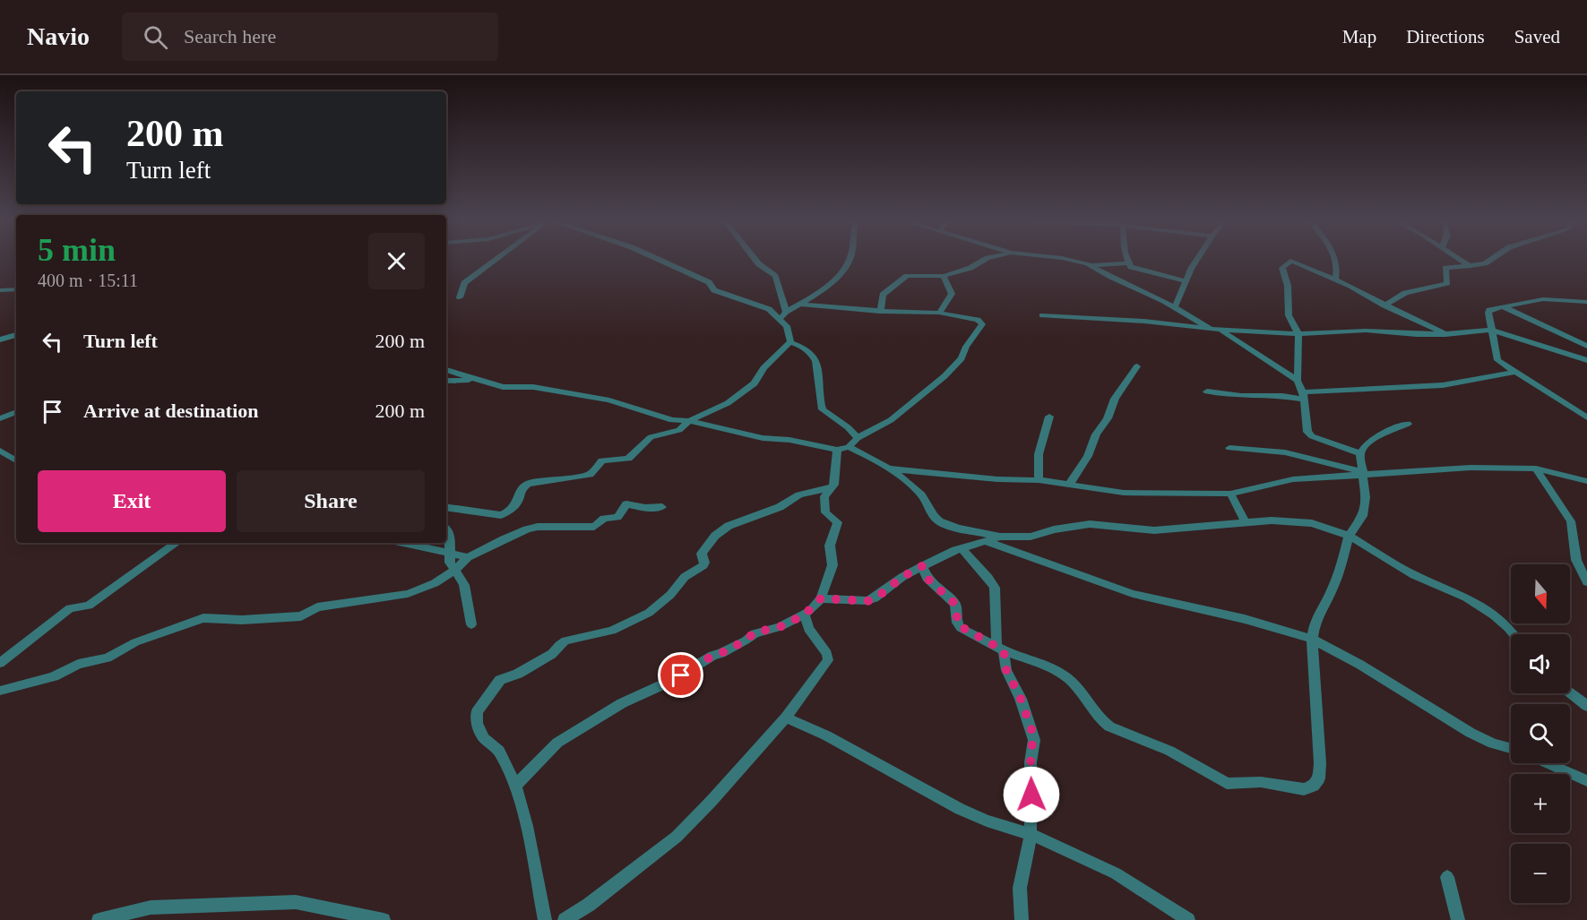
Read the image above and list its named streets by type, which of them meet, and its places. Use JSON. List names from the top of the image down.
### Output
{
  "north": "bottom",
  "page": {
    "header": "Navio",
    "search": "Search here",
    "nav": ["Map", "Directions", "Saved"],
    "turn": ["200 m", "Turn left"],
    "heading": ["5 min", "400 m · 15:11"],
    "list": [
      {
        "name": "Turn left",
        "value": "200 m"
      },
      {
        "name": "Arrive at destination",
        "value": "200 m"
      }
    ],
    "buttons": ["Exit", "Share"],
    "map_buttons": ["+", "−"]
  }
}
